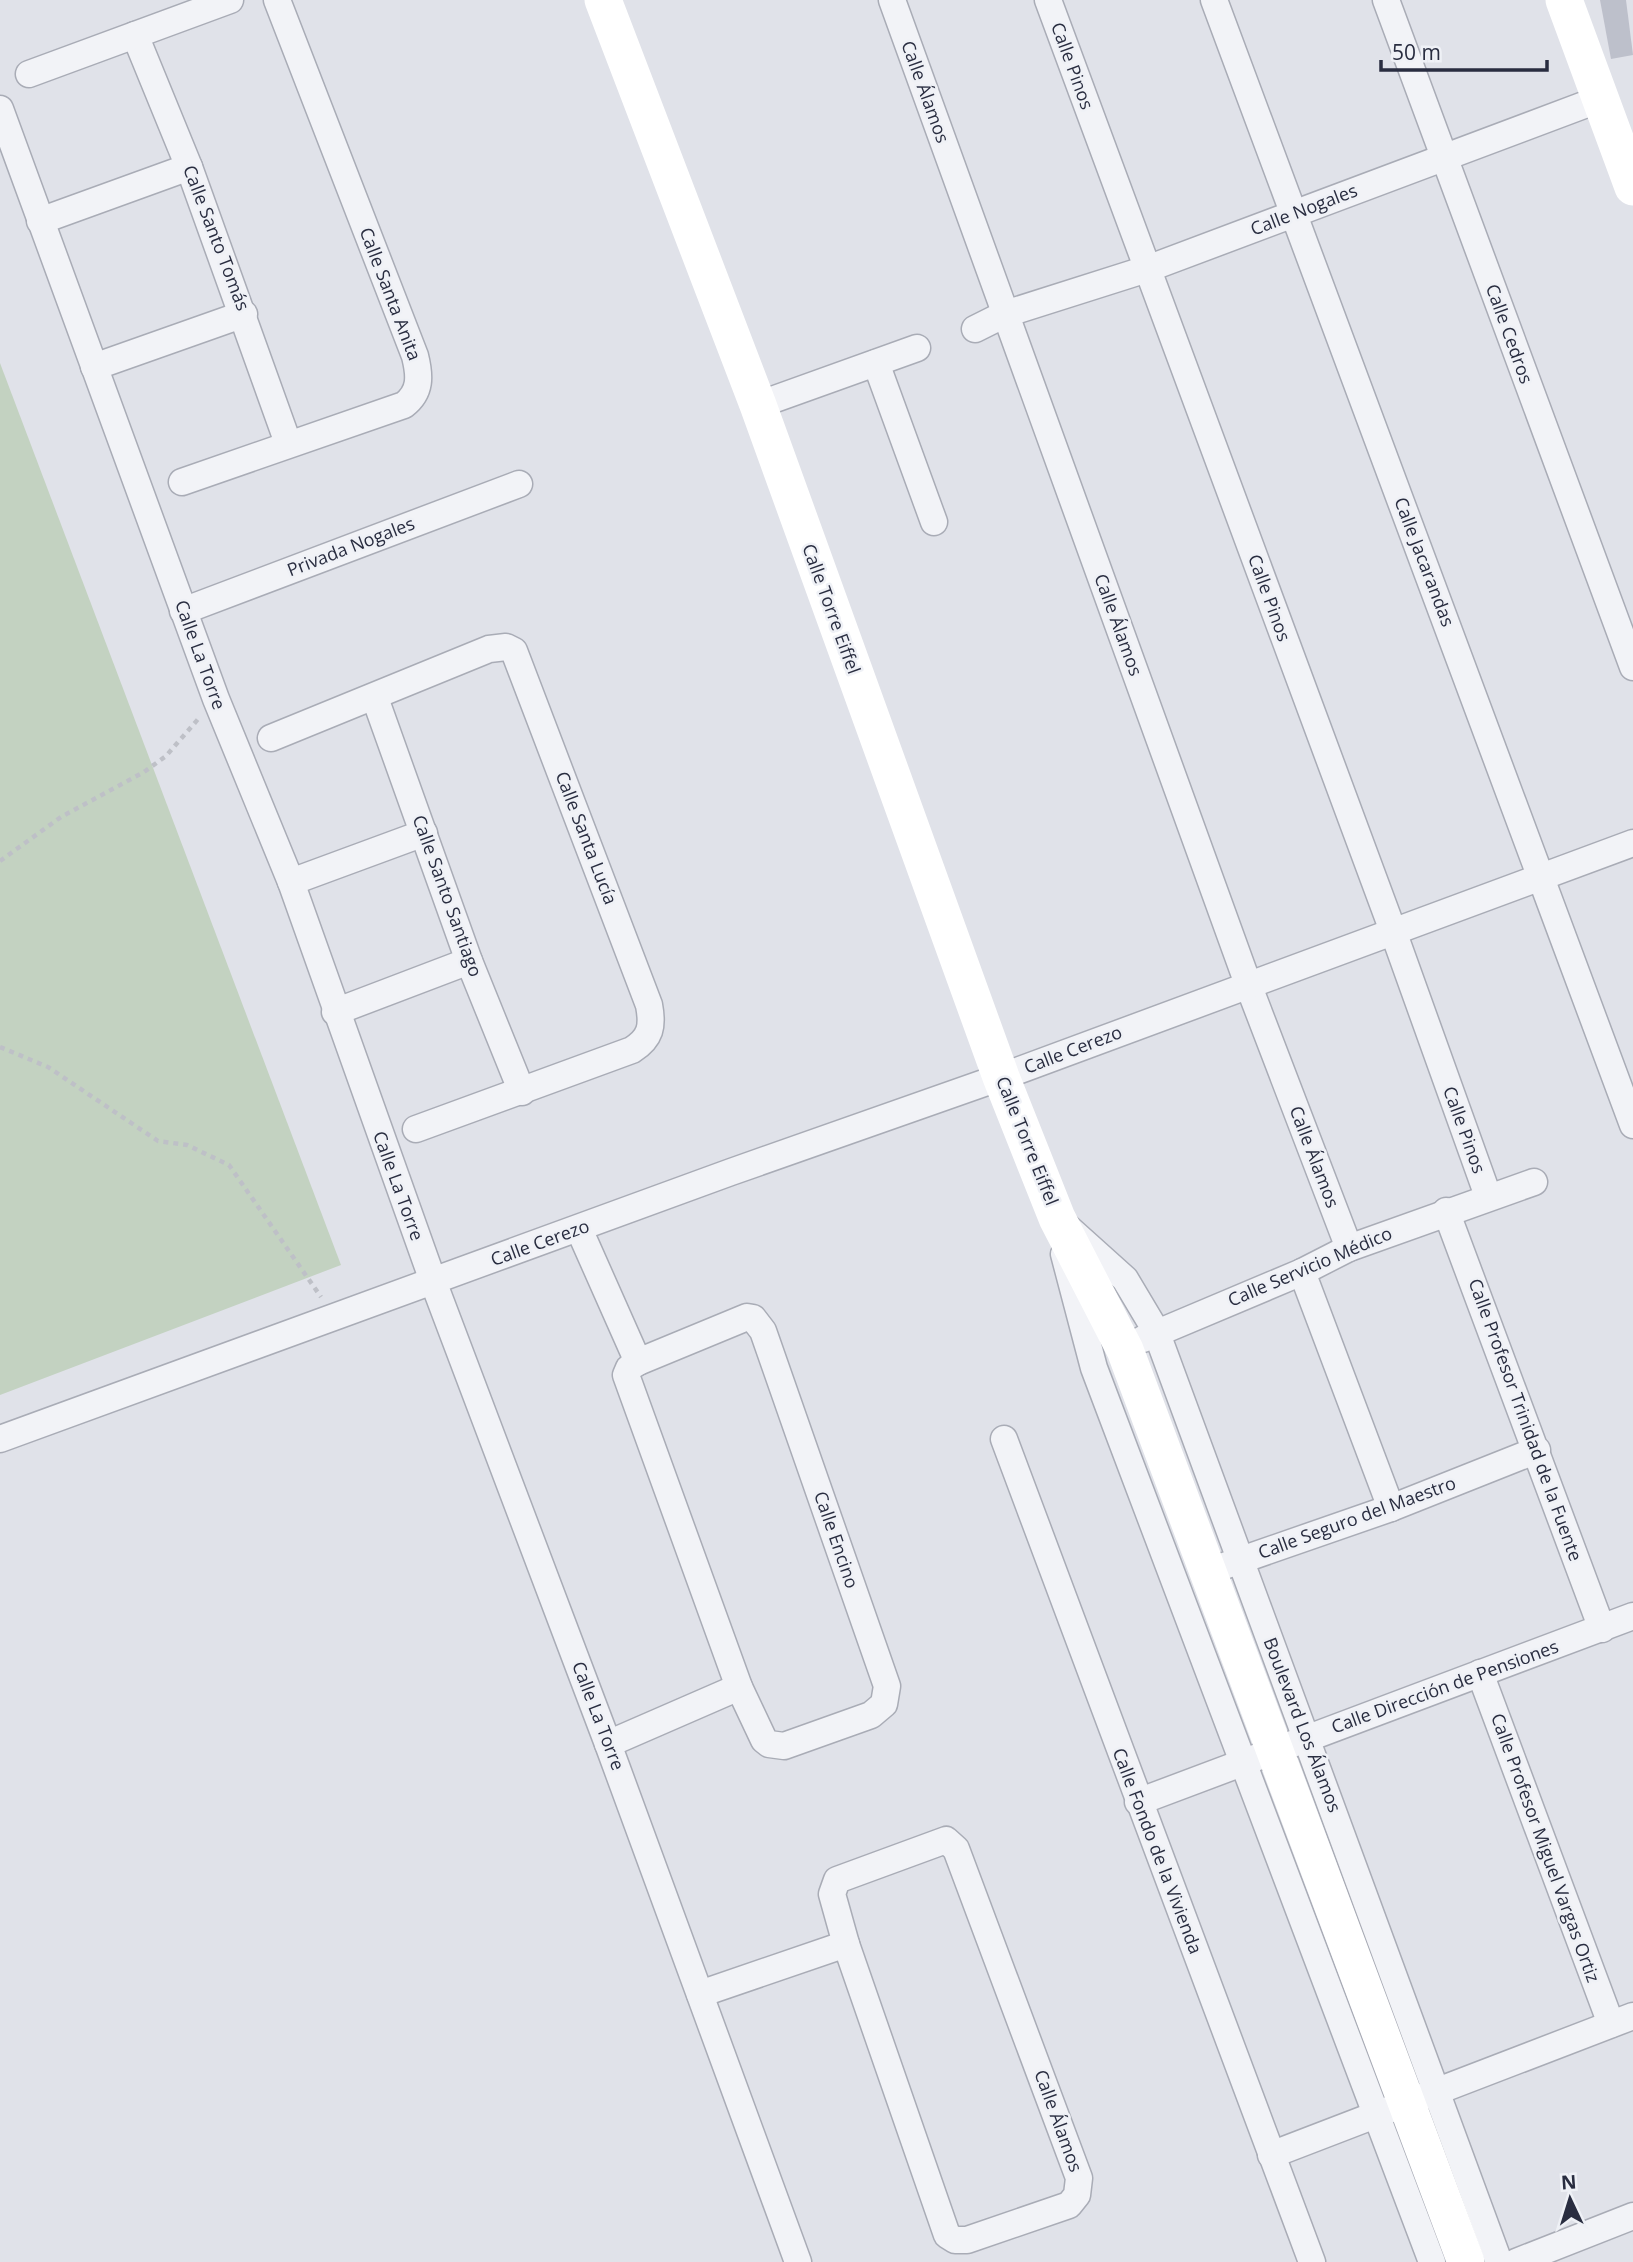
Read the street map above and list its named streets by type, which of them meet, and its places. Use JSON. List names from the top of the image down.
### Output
{
  "streets": {
    "street": [
      "Calle Pinos",
      "Calle Álamos",
      "Calle Nogales",
      "Calle Santo Tomás",
      "Calle Santa Anita",
      "Calle Cedros",
      "Privada Nogales",
      "Calle Jacarandas",
      "Calle Torre Eiffel",
      "Calle La Torre",
      "Calle Santa Lucía",
      "Calle Santo Santiago",
      "Calle Cerezo",
      "Calle Servicio Médico",
      "Calle Profesor Trinidad de la Fuente",
      "Calle Seguro del Maestro",
      "Calle Encino",
      "Calle Dirección de Pensiones",
      "Boulevard Los Álamos",
      "Calle Profesor Miguel Vargas Ortiz",
      "Calle Fondo de la Vivienda"
    ]
  },
  "crossings": [
    ["Calle Pinos", "Calle Nogales"],
    ["Calle Pinos", "Calle Cerezo"],
    ["Calle Pinos", "Calle Servicio Médico"],
    ["Calle Álamos", "Calle Nogales"],
    ["Calle Álamos", "Calle Cerezo"],
    ["Calle Álamos", "Calle Servicio Médico"],
    ["Calle Nogales", "Calle Cedros"],
    ["Calle Nogales", "Calle Jacarandas"],
    ["Calle Santo Tomás", "Calle Santa Anita"],
    ["Privada Nogales", "Calle La Torre"],
    ["Calle Jacarandas", "Calle Cerezo"],
    ["Calle Torre Eiffel", "Calle Cerezo"],
    ["Calle Torre Eiffel", "Boulevard Los Álamos"],
    ["Calle La Torre", "Calle Cerezo"],
    ["Calle Santa Lucía", "Calle Santo Santiago"],
    ["Calle Servicio Médico", "Calle Profesor Trinidad de la Fuente"],
    ["Calle Servicio Médico", "Boulevard Los Álamos"],
    ["Calle Profesor Trinidad de la Fuente", "Calle Seguro del Maestro"],
    ["Calle Profesor Trinidad de la Fuente", "Calle Dirección de Pensiones"],
    ["Calle Seguro del Maestro", "Boulevard Los Álamos"],
    ["Calle Dirección de Pensiones", "Boulevard Los Álamos"],
    ["Calle Dirección de Pensiones", "Calle Profesor Miguel Vargas Ortiz"],
    ["Calle Dirección de Pensiones", "Calle Fondo de la Vivienda"]
  ],
  "scale_bar": "50 m",
  "north": "top"
}
